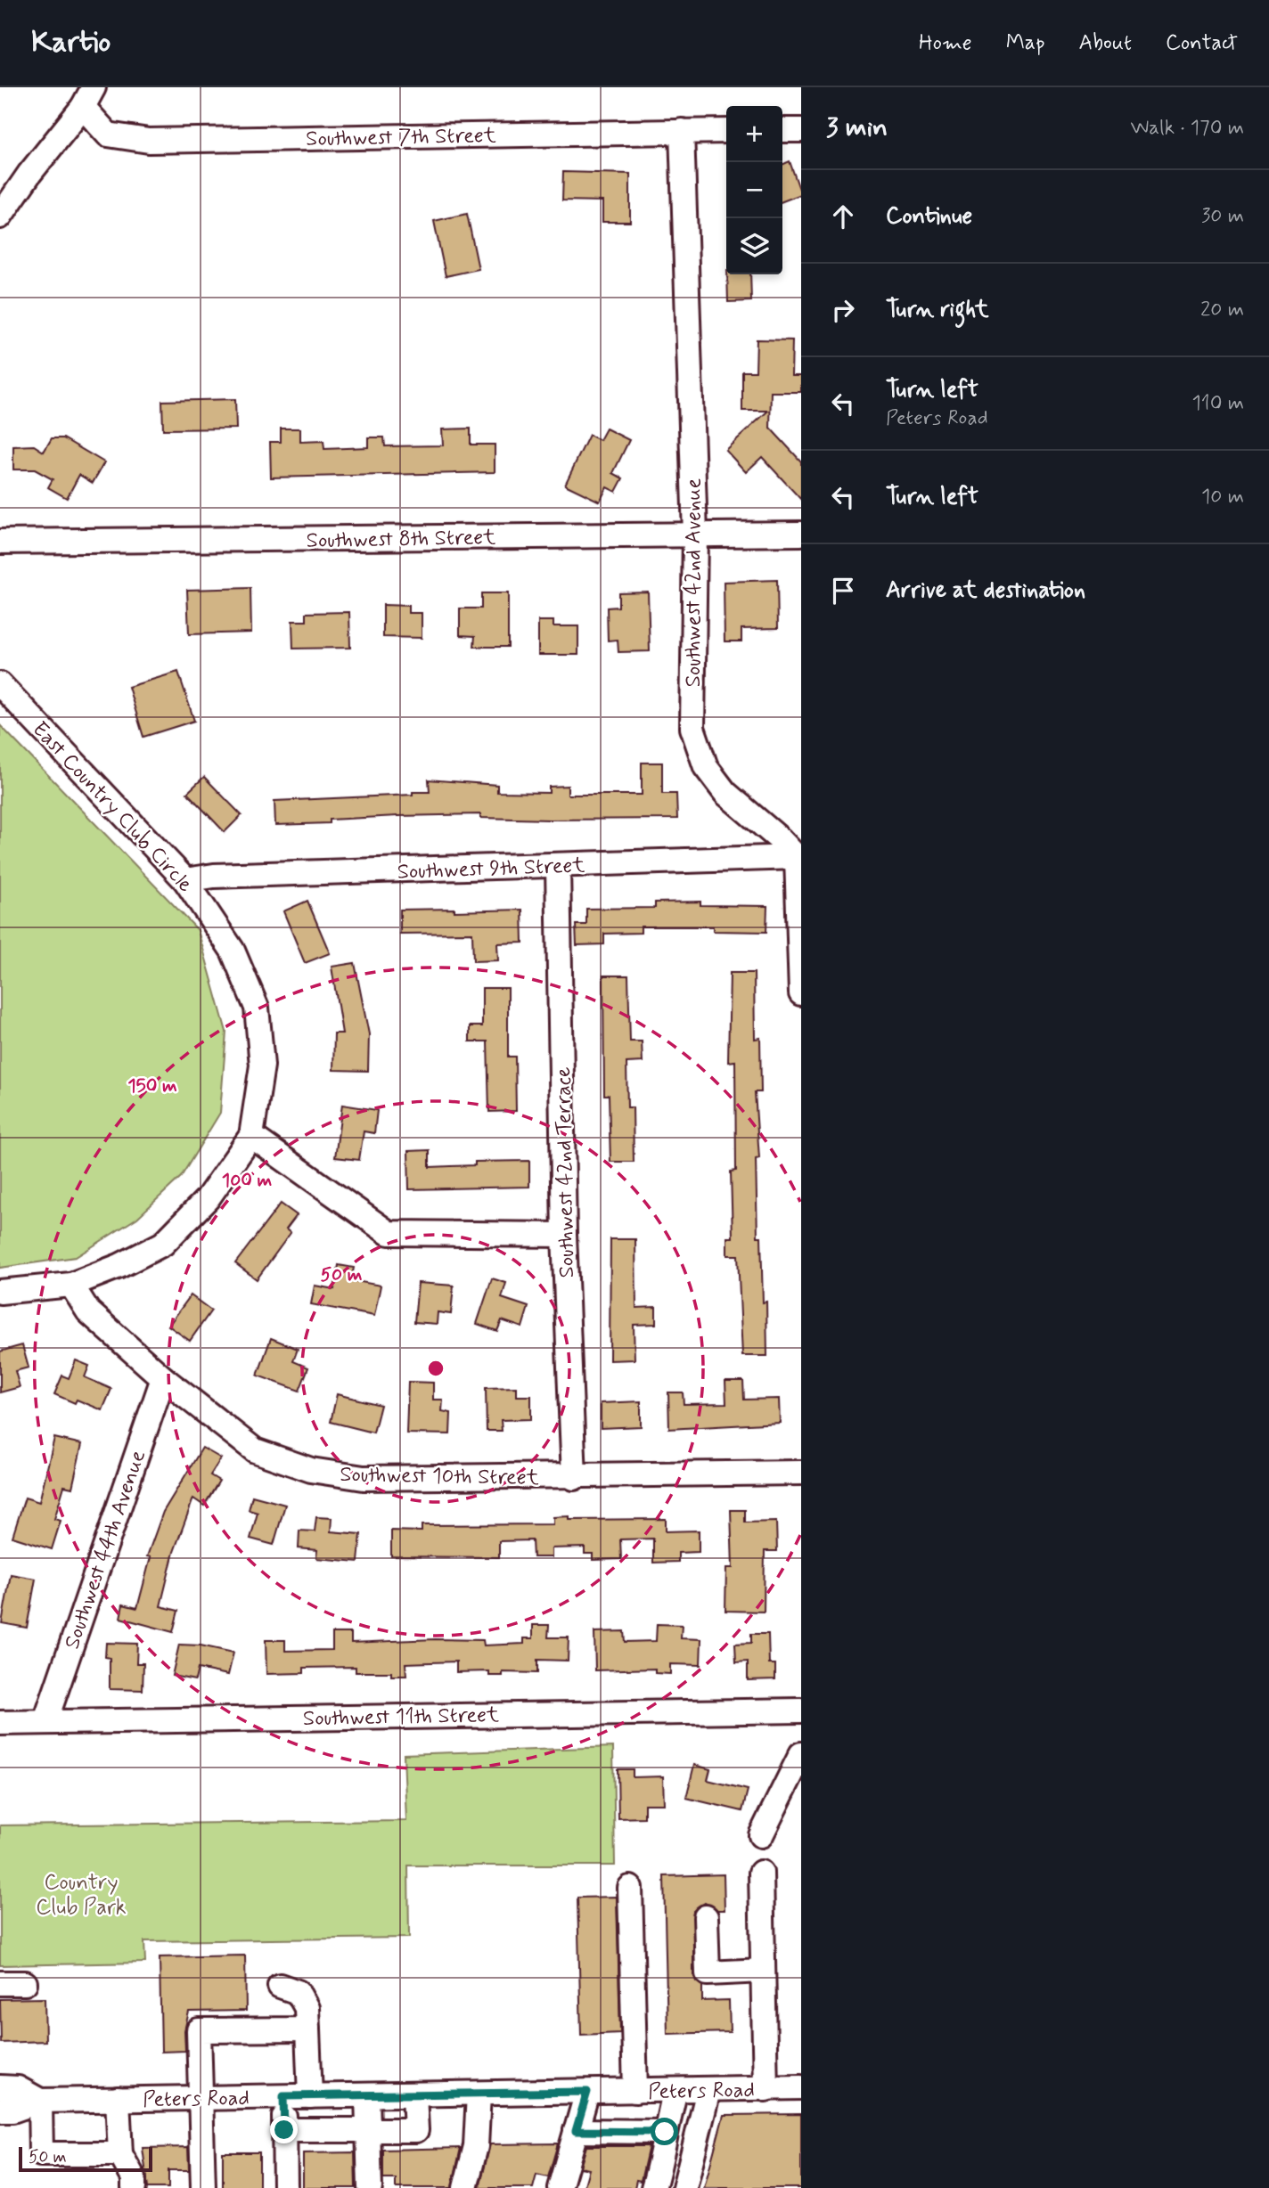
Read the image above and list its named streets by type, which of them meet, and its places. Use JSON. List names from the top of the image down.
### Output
{
  "streets": {
    "street": [
      "Southwest 7th Street",
      "Southwest 8th Street",
      "Southwest 42nd Avenue",
      "East Country Club Circle",
      "Southwest 9th Street",
      "Southwest 42nd Terrace",
      "Southwest 10th Street",
      "Southwest 44th Avenue",
      "Southwest 11th Street",
      "Peters Road"
    ]
  },
  "crossings": [
    ["Southwest 7th Street", "Southwest 42nd Avenue"],
    ["Southwest 8th Street", "Southwest 42nd Avenue"],
    ["Southwest 42nd Avenue", "Southwest 9th Street"],
    ["East Country Club Circle", "Southwest 9th Street"],
    ["East Country Club Circle", "Southwest 10th Street"],
    ["Southwest 9th Street", "Southwest 42nd Terrace"],
    ["Southwest 42nd Terrace", "Southwest 10th Street"],
    ["Southwest 10th Street", "Southwest 44th Avenue"],
    ["Southwest 44th Avenue", "Southwest 11th Street"]
  ],
  "parks": ["Country Club Park"],
  "scale_bar": "50 m",
  "page": {
    "header": "Kartio",
    "nav": [
      "Home",
      "Map",
      "About",
      "Contact"
    ],
    "heading": ["3 min", "Walk · 170 m"],
    "map_buttons": ["+", "−"],
    "list": [
      ["Continue", "30 m"],
      ["Turn right", "20 m"],
      ["Turn left", "Peters Road", "110 m"],
      ["Turn left", "10 m"],
      "Arrive at destination"
    ],
    "scale": "50 m"
  },
  "rings": ["150 m", "100 m", "50 m"]
}
